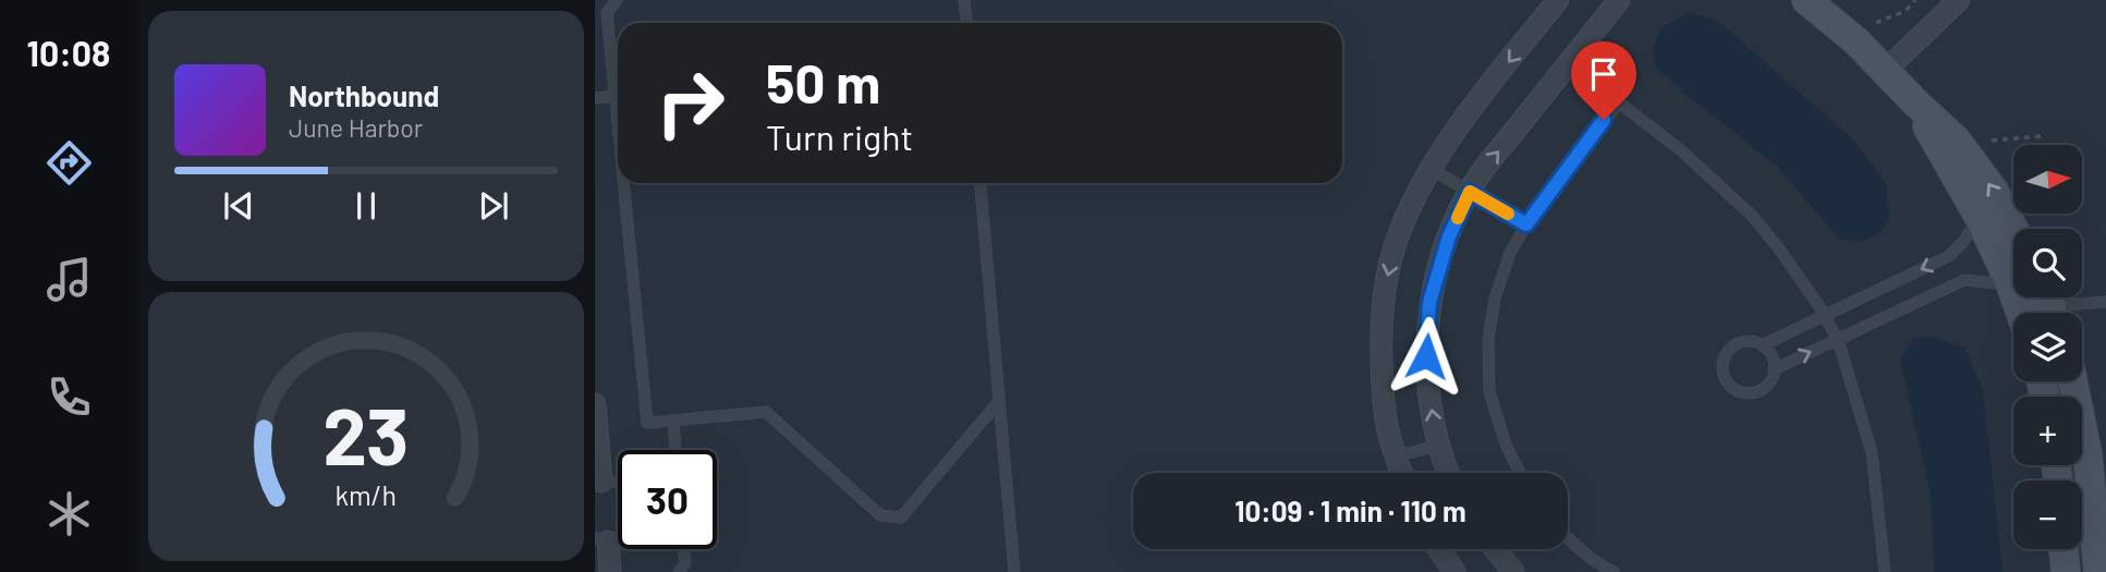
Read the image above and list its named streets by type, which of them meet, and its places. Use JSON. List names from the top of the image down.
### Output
{
  "north": "right",
  "page": {
    "tabs": "10:08",
    "turn": ["50 m", "Turn right"],
    "song": ["Northbound", "June Harbor"],
    "map_buttons": ["+", "−"],
    "limit": "30",
    "trip": "10:09 · 1 min · 110 m",
    "gauge": ["23", "km/h"]
  }
}
